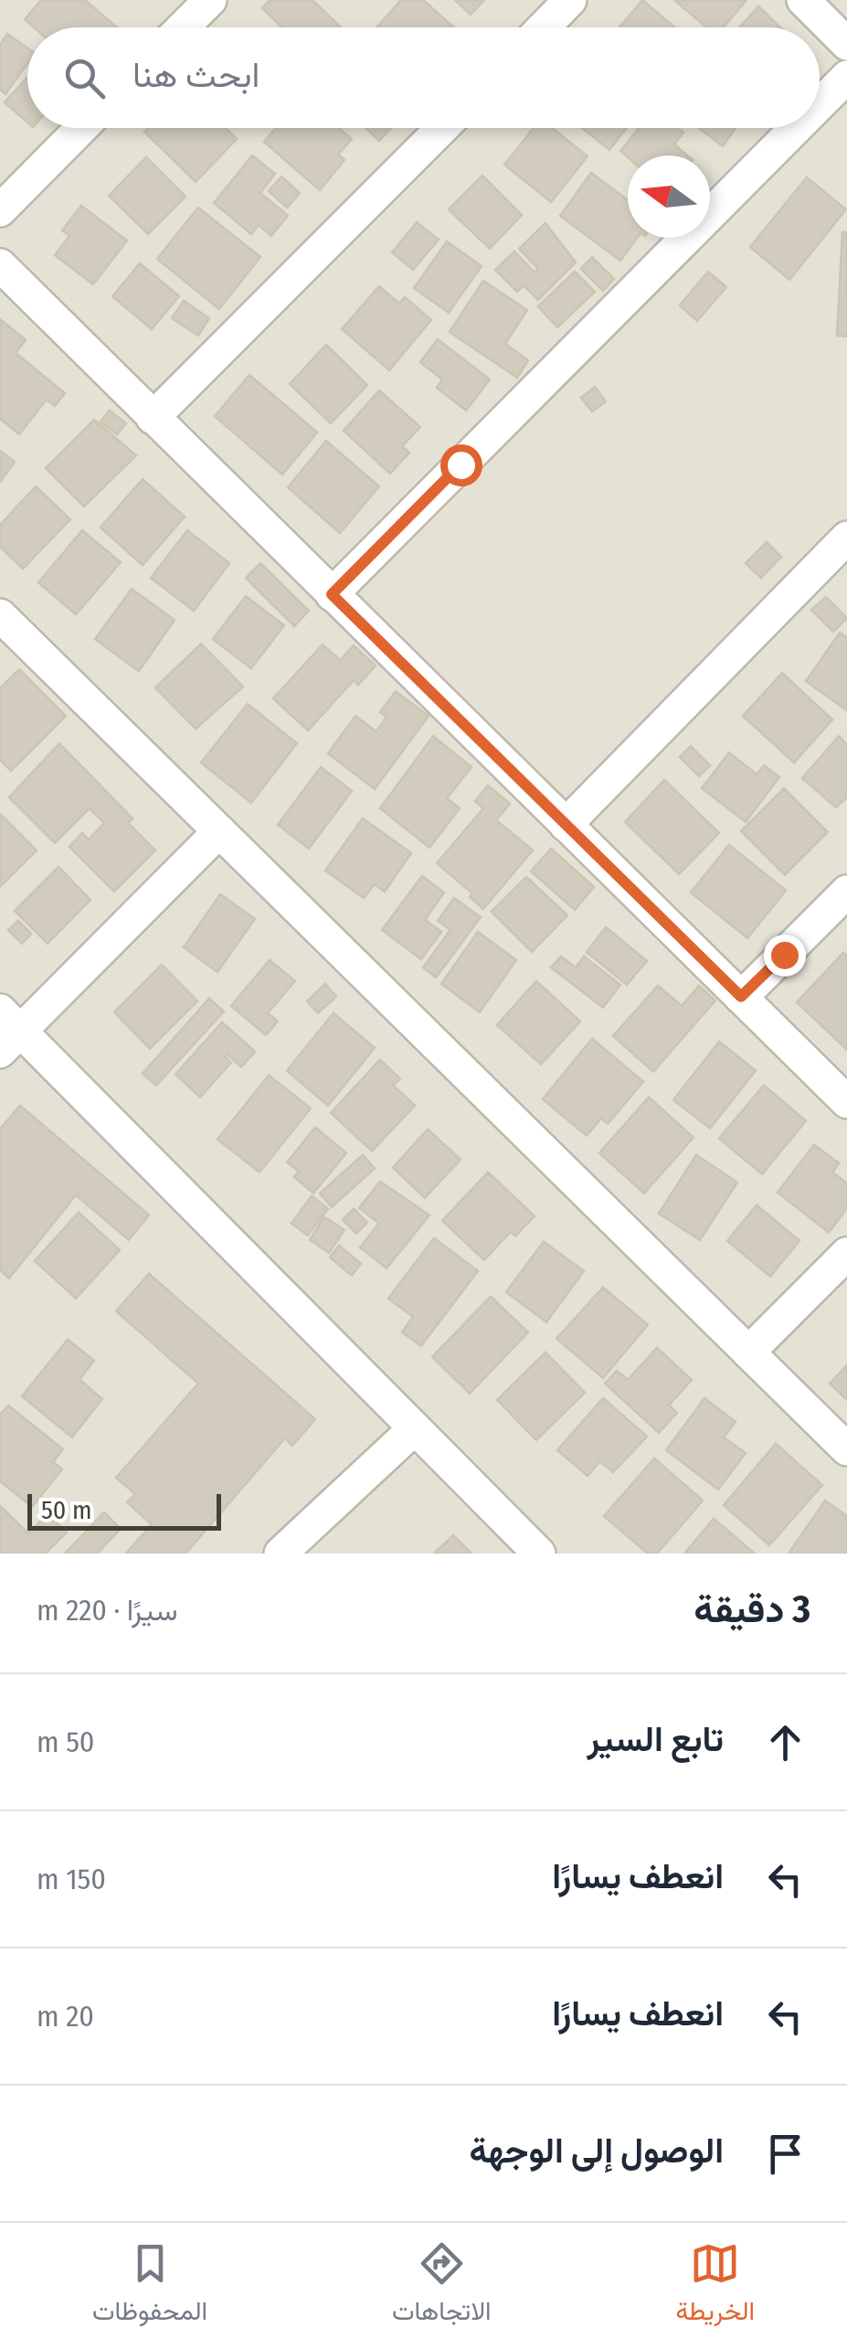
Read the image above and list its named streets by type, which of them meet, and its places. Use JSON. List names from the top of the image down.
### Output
{
  "scale_bar": "50 m",
  "north": "left",
  "page": {
    "search": "ابحث هنا",
    "scale": "50 m",
    "heading": ["3 دقيقة", "سيرًا · 220 m"],
    "list": [
      ["تابع السير", "50 m"],
      ["انعطف يسارًا", "150 m"],
      ["انعطف يسارًا", "20 m"],
      "الوصول إلى الوجهة"
    ],
    "nav": ["الخريطة", "الاتجاهات", "المحفوظات"]
  }
}
